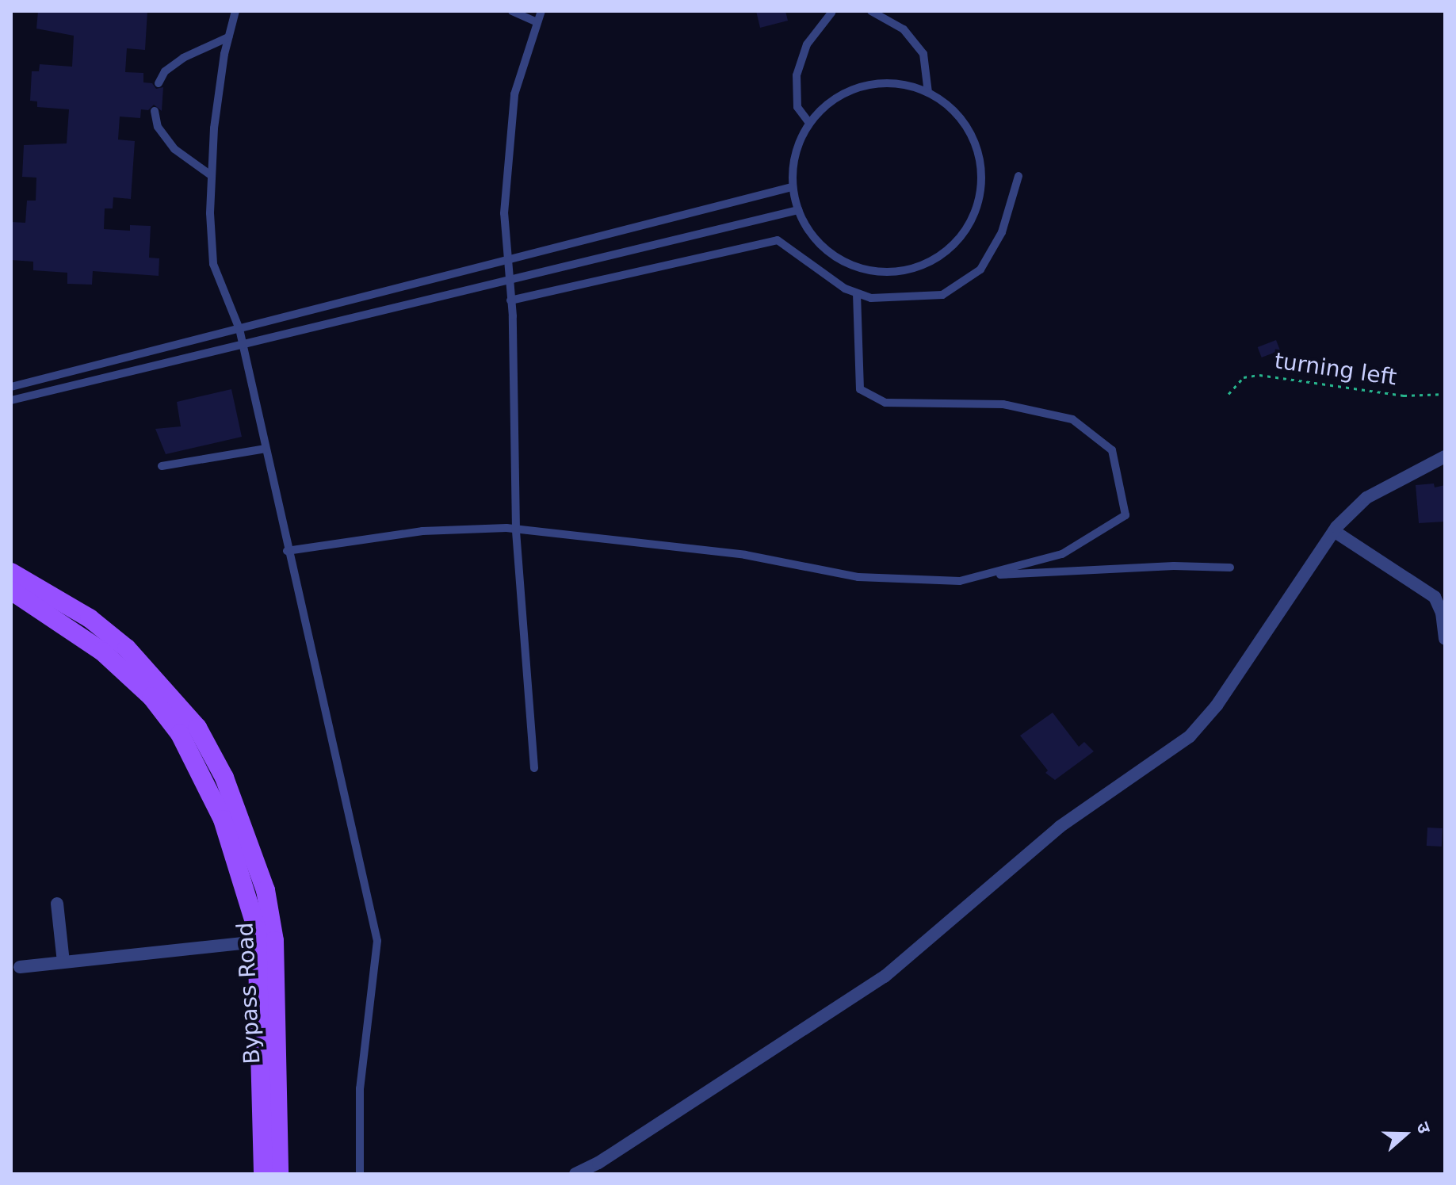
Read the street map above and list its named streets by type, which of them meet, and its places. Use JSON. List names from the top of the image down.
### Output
{
  "streets": {
    "main road": ["Bypass Road"],
    "path": ["turning left"]
  },
  "north": "right"
}
